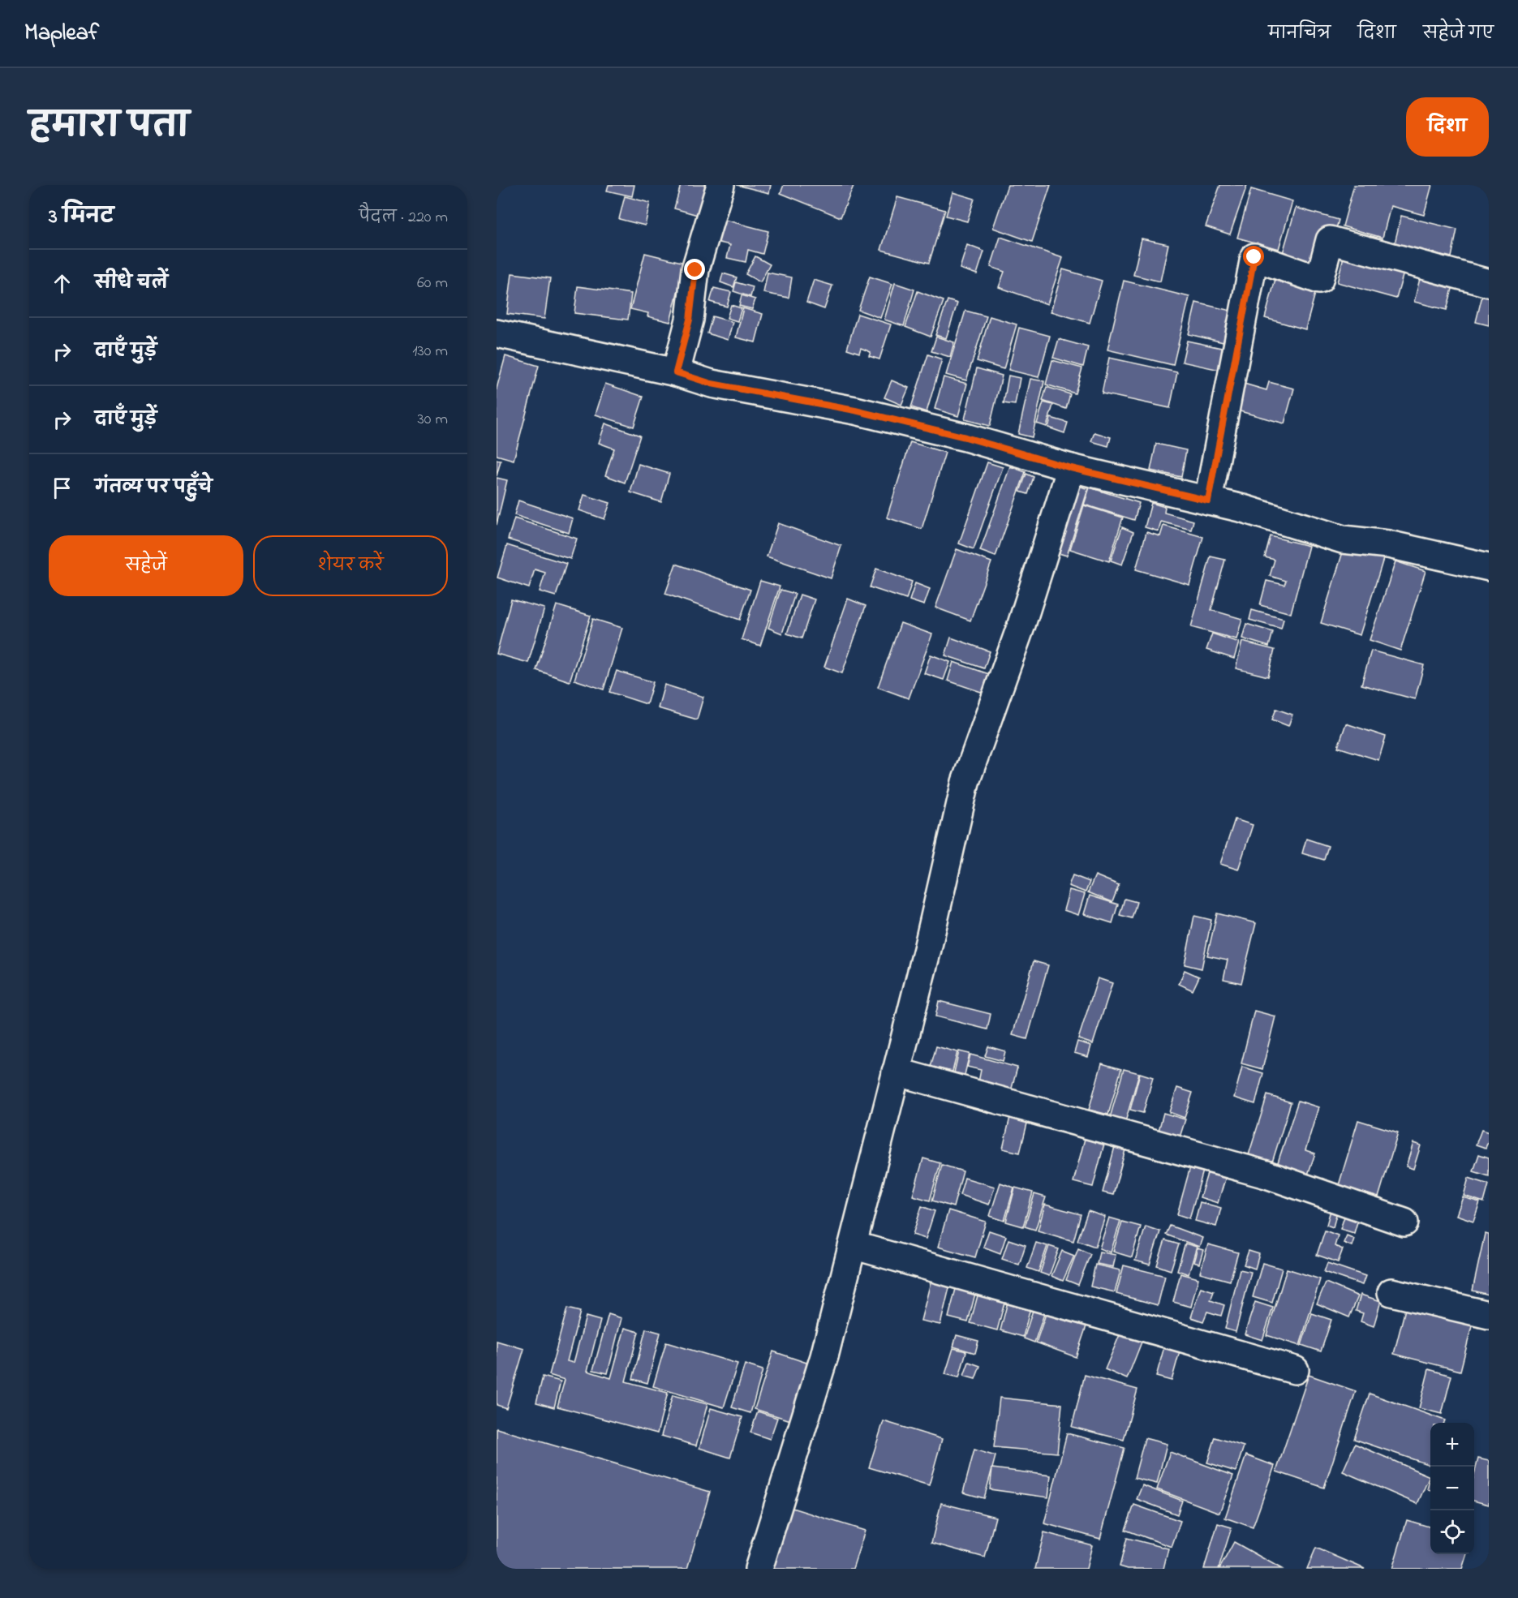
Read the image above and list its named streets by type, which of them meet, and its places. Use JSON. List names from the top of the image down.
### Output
{
  "page": {
    "header": "Mapleaf",
    "nav": ["मानचित्र", "दिशा", "सहेजे गए"],
    "title": "हमारा पता",
    "buttons": [
      "दिशा",
      ["सहेजें", "शेयर करें"]
    ],
    "heading": ["3 मिनट", "पैदल · 220 m"],
    "list": [
      ["सीधे चलें", "60 m"],
      ["दाएँ मुड़ें", "130 m"],
      ["दाएँ मुड़ें", "30 m"],
      "गंतव्य पर पहुँचे"
    ],
    "map_buttons": ["+", "−"]
  }
}
